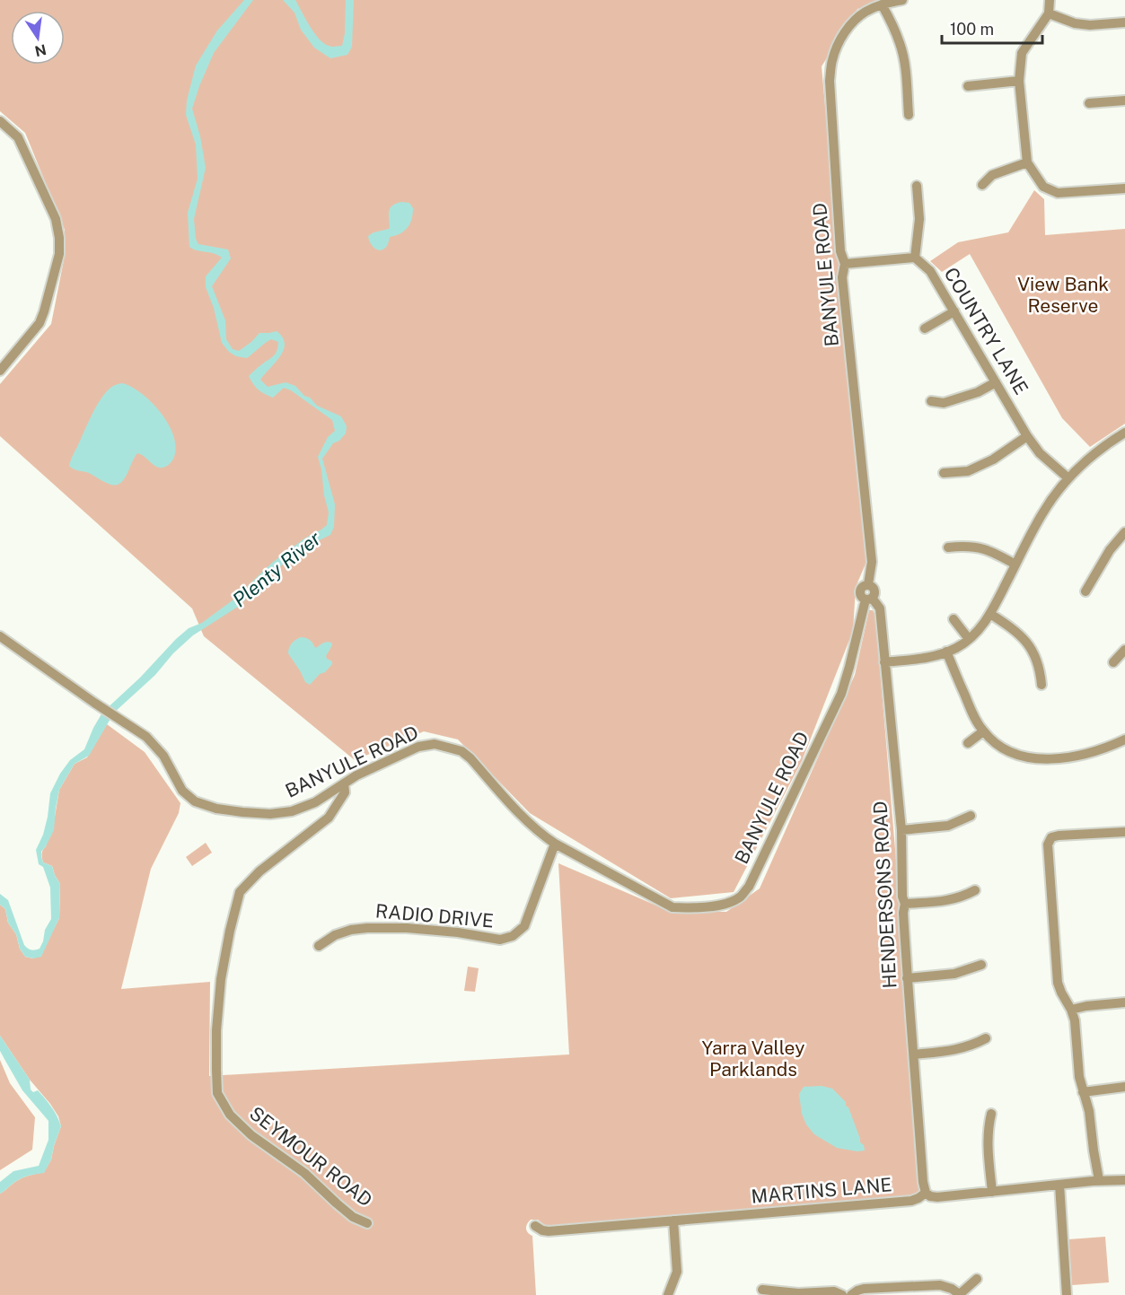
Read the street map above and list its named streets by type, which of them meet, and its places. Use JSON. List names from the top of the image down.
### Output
{
  "streets": {
    "street": [
      "BANYULE ROAD",
      "COUNTRY LANE",
      "HENDERSONS ROAD",
      "RADIO DRIVE",
      "SEYMOUR ROAD",
      "MARTINS LANE"
    ]
  },
  "crossings": [
    ["BANYULE ROAD", "HENDERSONS ROAD"],
    ["BANYULE ROAD", "RADIO DRIVE"],
    ["BANYULE ROAD", "SEYMOUR ROAD"],
    ["HENDERSONS ROAD", "MARTINS LANE"]
  ],
  "water": ["Plenty River"],
  "parks": ["View Bank Reserve", "Yarra Valley Parklands"],
  "scale_bar": "100 m",
  "north": "bottom"
}
